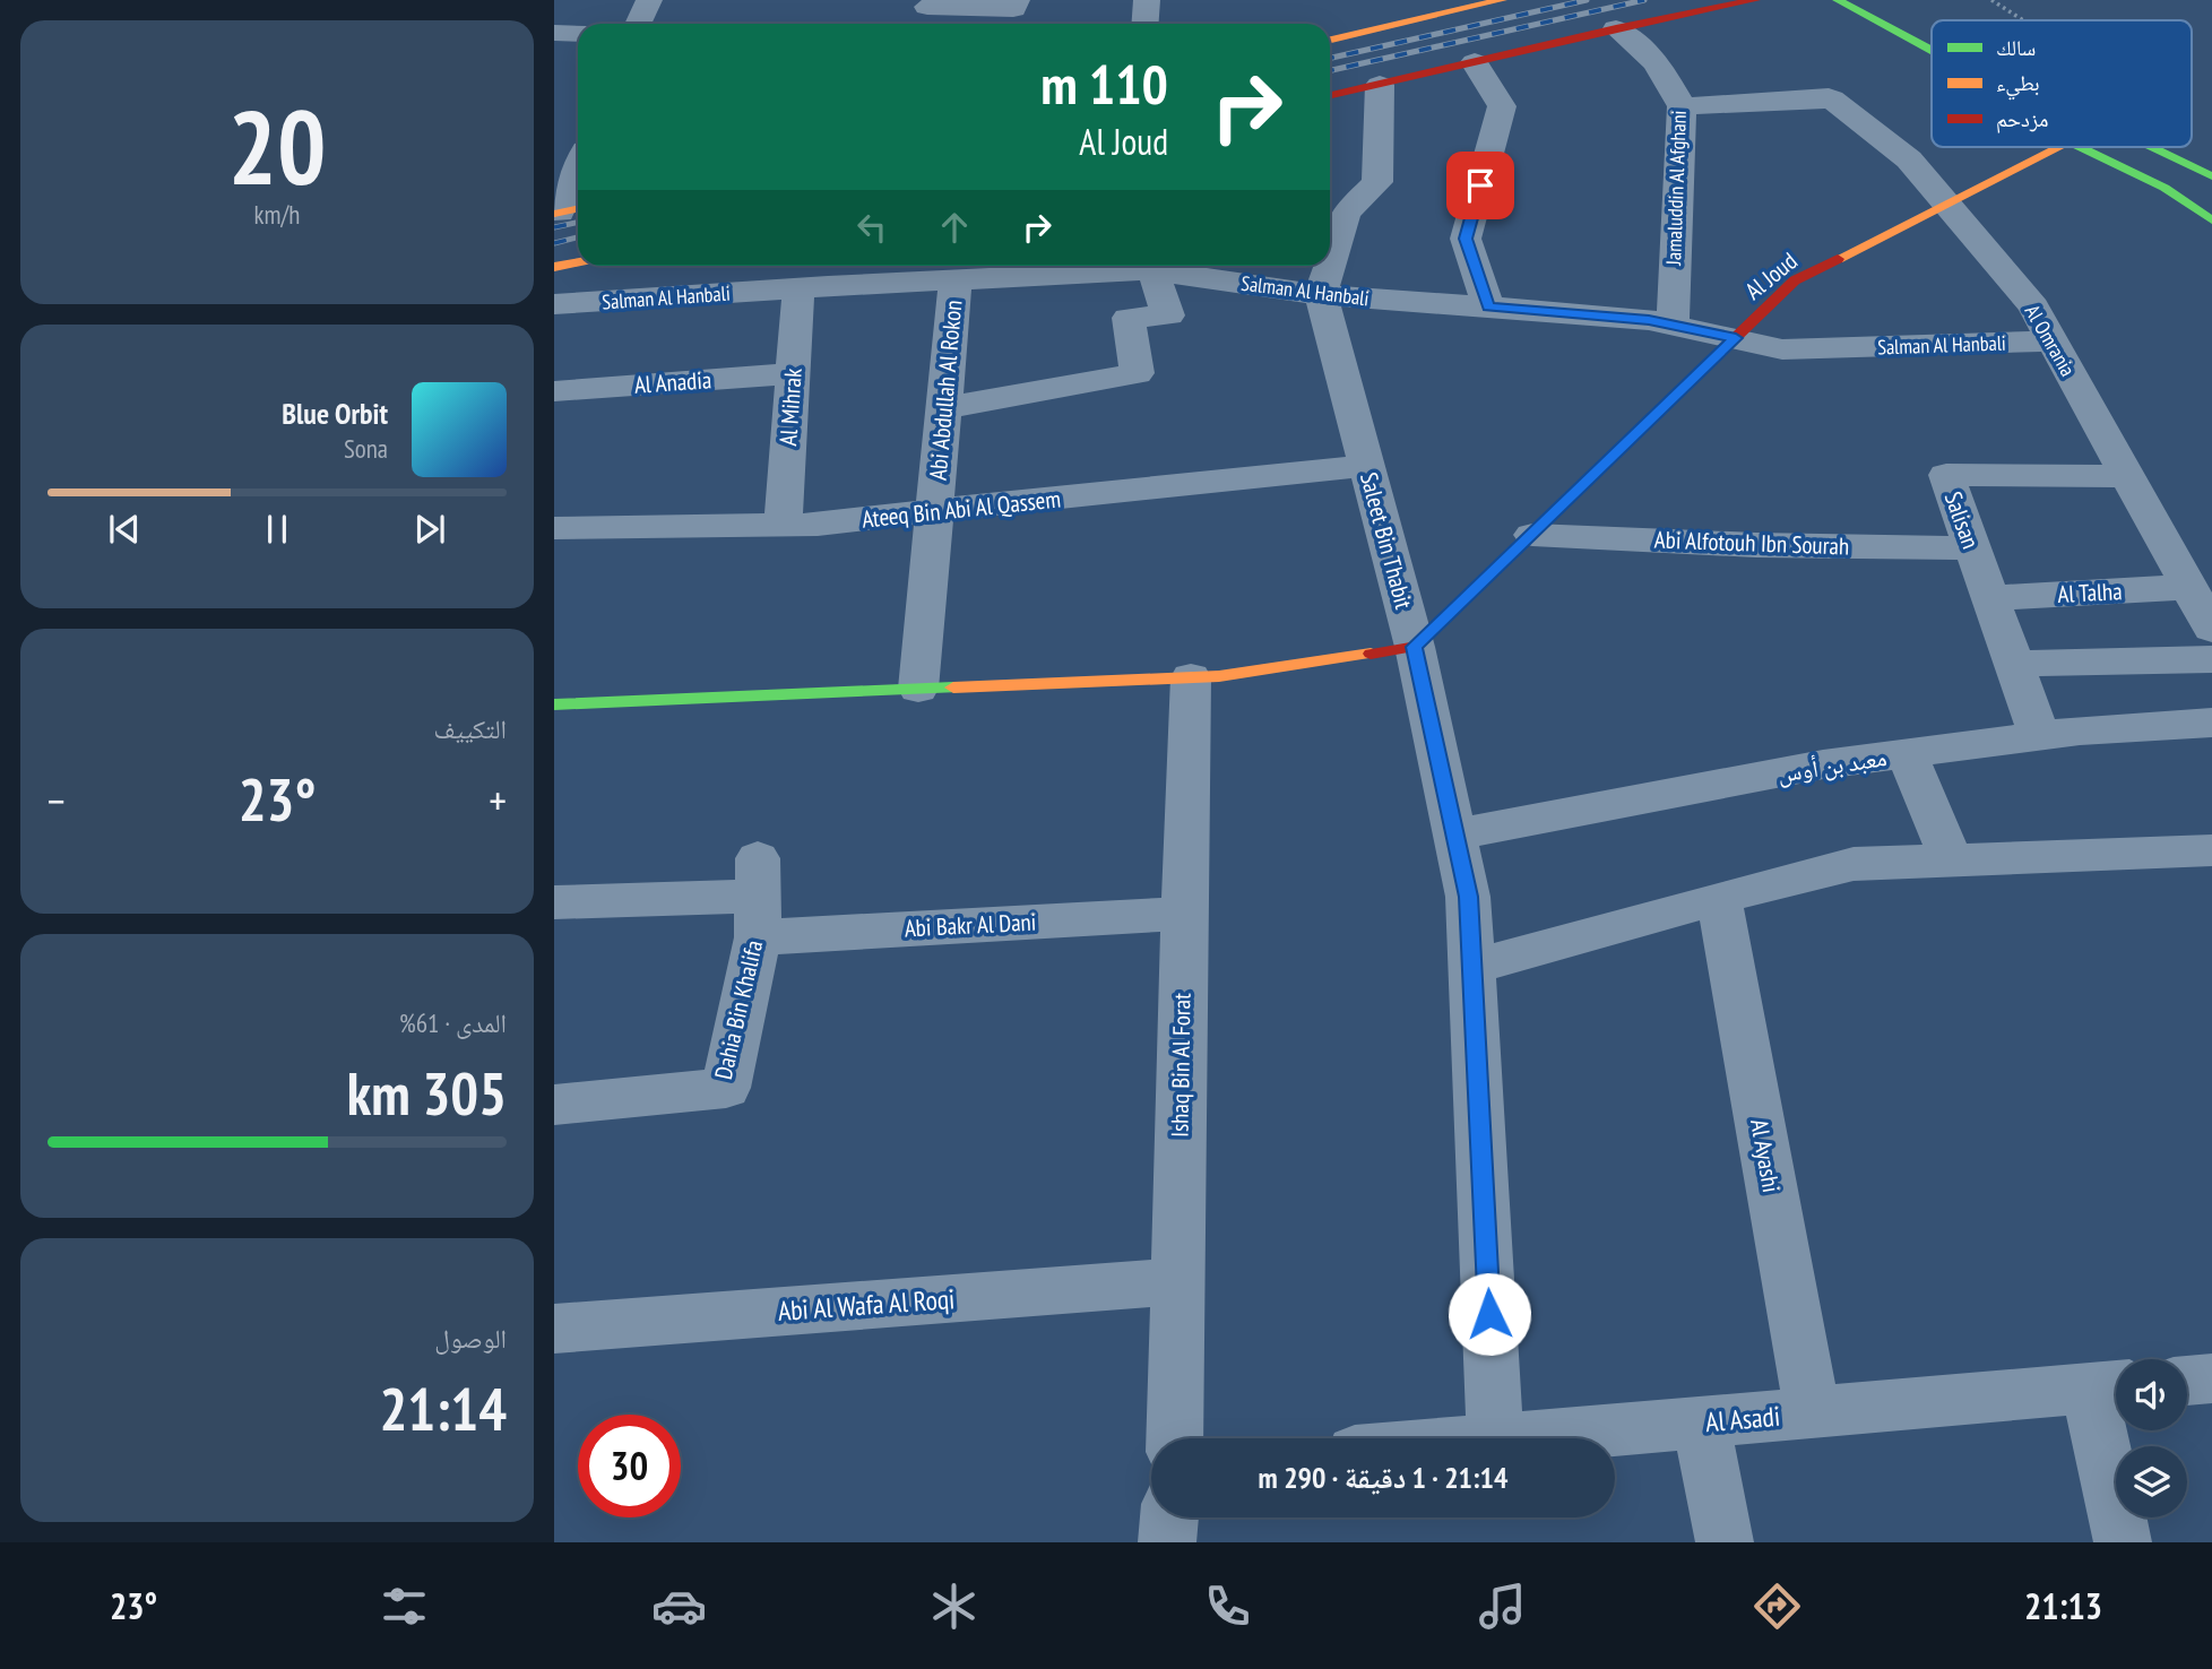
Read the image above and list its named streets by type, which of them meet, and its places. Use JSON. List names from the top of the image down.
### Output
{
  "streets": {
    "main road": ["Al Joud"],
    "street": [
      "Jamaluddin Al Afghani",
      "Salman Al Hanbali",
      "Al Omrania",
      "Al Anadia",
      "Abi Abdullah Al Rokon",
      "Al Mihrak",
      "Ateeq Bin Abi Al Qassem",
      "Salisan",
      "Saleet Bin Thabit",
      "Abi Alfotouh Ibn Sourah",
      "Al Talha",
      "معبد بن أوس",
      "Abi Bakr Al Dani",
      "Dahia Bin Khalifa",
      "Ishaq Bin Al Forat",
      "Al Ayashi",
      "Abi Al Wafa Al Roqi",
      "Al Asadi"
    ]
  },
  "crossings": [
    ["Jamaluddin Al Afghani", "Salman Al Hanbali"],
    ["Jamaluddin Al Afghani", "Al Omrania"],
    ["Al Joud", "Salman Al Hanbali"],
    ["Al Joud", "Al Omrania"],
    ["Al Joud", "Saleet Bin Thabit"],
    ["Al Joud", "Abi Alfotouh Ibn Sourah"],
    ["Salman Al Hanbali", "Al Omrania"],
    ["Salman Al Hanbali", "Abi Abdullah Al Rokon"],
    ["Salman Al Hanbali", "Al Mihrak"],
    ["Salman Al Hanbali", "Saleet Bin Thabit"],
    ["Al Omrania", "Salisan"],
    ["Al Omrania", "Al Talha"],
    ["Al Anadia", "Al Mihrak"],
    ["Abi Abdullah Al Rokon", "Ateeq Bin Abi Al Qassem"],
    ["Al Mihrak", "Ateeq Bin Abi Al Qassem"],
    ["Ateeq Bin Abi Al Qassem", "Saleet Bin Thabit"],
    ["Salisan", "Abi Alfotouh Ibn Sourah"],
    ["Salisan", "Al Talha"],
    ["Salisan", "معبد بن أوس"],
    ["Saleet Bin Thabit", "معبد بن أوس"],
    ["Abi Bakr Al Dani", "Dahia Bin Khalifa"],
    ["Abi Bakr Al Dani", "Ishaq Bin Al Forat"],
    ["Ishaq Bin Al Forat", "Abi Al Wafa Al Roqi"],
    ["Al Ayashi", "Al Asadi"]
  ],
  "legend": ["سالك", "بطيء", "مزدحم"],
  "page": {
    "tile": [
      ["20", "km/h"],
      "التكييف",
      ["المدى · 61%", "305 km"],
      ["الوصول", "21:14"]
    ],
    "turn": ["110 m", "Al Joud"],
    "song": ["Blue Orbit", "Sona"],
    "heat": ["−", "23°", "+"],
    "limit": "30",
    "trip": "21:14 · 1 دقيقة · 290 m",
    "tabs": ["21:13", "23°"]
  }
}
